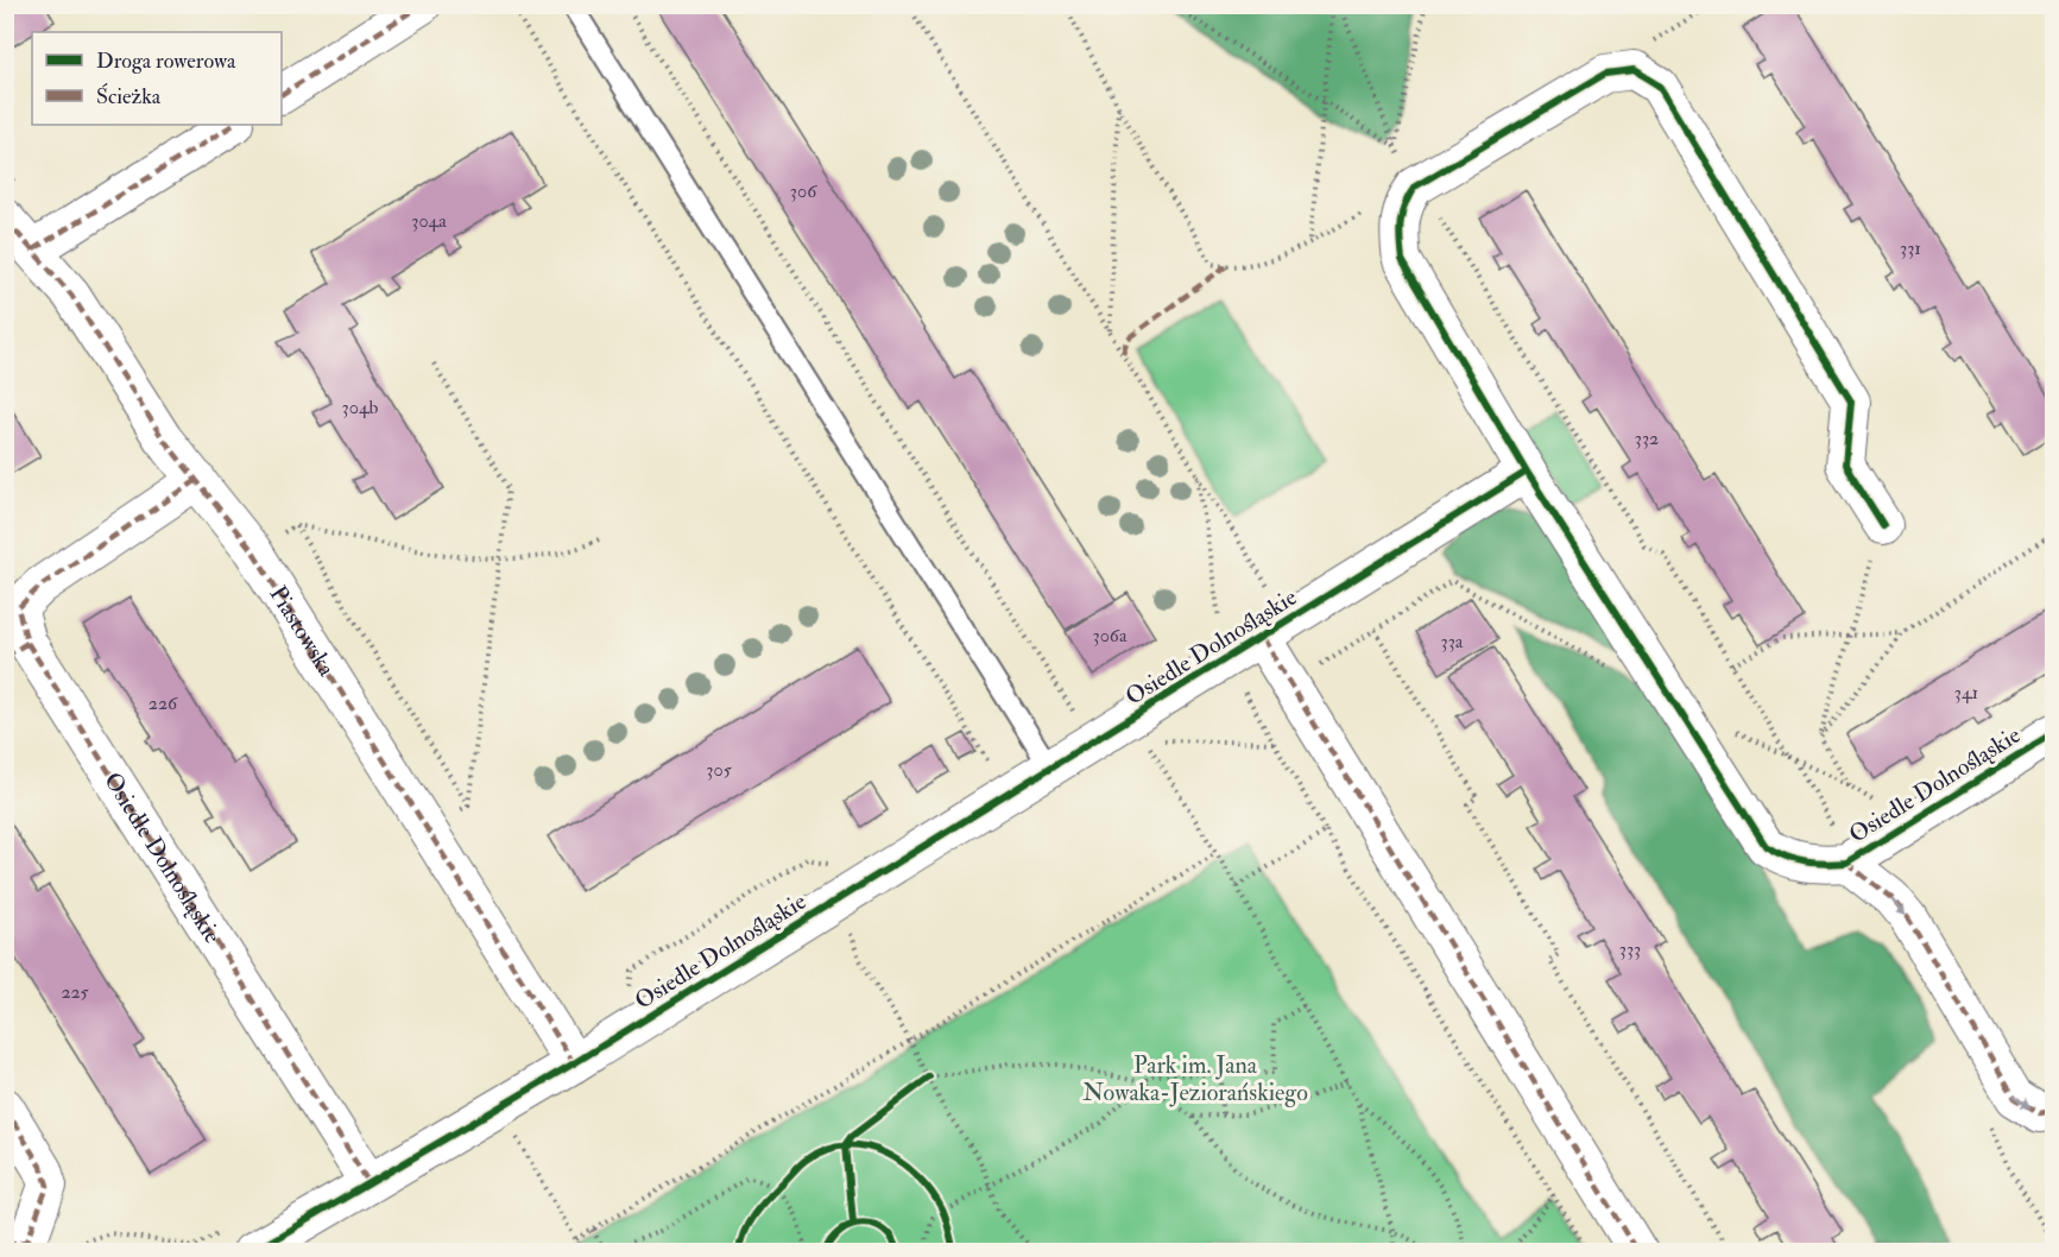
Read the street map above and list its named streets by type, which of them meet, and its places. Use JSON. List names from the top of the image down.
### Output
{
  "streets": {
    "street": ["Piastowska", "Osiedle Dolnośląskie"]
  },
  "crossings": [
    ["Piastowska", "Osiedle Dolnośląskie"]
  ],
  "parks": ["Park im. Jana Nowaka-Jeziorańskiego"],
  "house_numbers": [
    "306",
    "304a",
    "331",
    "304b",
    "332",
    "306a",
    "33a",
    "341",
    "226",
    "305",
    "333",
    "225"
  ],
  "legend": ["Droga rowerowa", "Ścieżka"]
}
